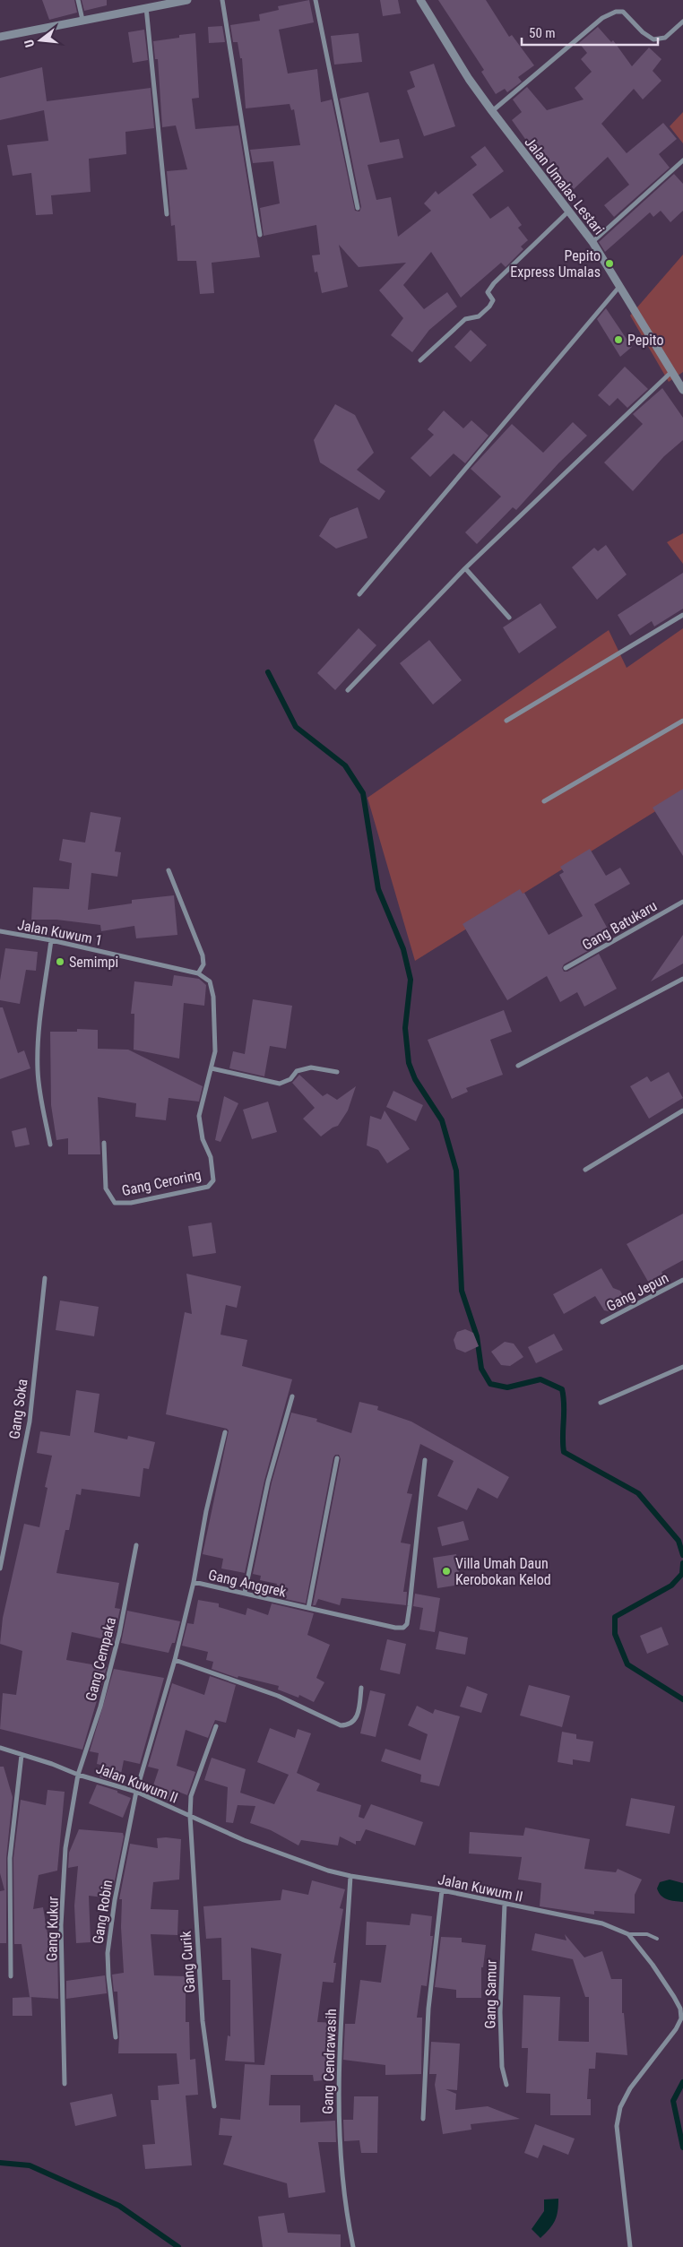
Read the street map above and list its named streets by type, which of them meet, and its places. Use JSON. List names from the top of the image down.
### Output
{
  "streets": {
    "street": [
      "Jalan Umalas Lestari",
      "Gang Batukaru",
      "Jalan Kuwum 1",
      "Gang Ceroring",
      "Gang Jepun",
      "Gang Soka",
      "Gang Anggrek",
      "Gang Cempaka",
      "Jalan Kuwum II",
      "Gang Robin",
      "Gang Kukur",
      "Gang Curik",
      "Gang Samur",
      "Gang Cendrawasih"
    ]
  },
  "crossings": [
    ["Jalan Kuwum 1", "Gang Ceroring"],
    ["Gang Anggrek", "Jalan Kuwum II"],
    ["Gang Anggrek", "Gang Robin"],
    ["Gang Cempaka", "Jalan Kuwum II"],
    ["Gang Cempaka", "Gang Kukur"],
    ["Jalan Kuwum II", "Gang Robin"],
    ["Jalan Kuwum II", "Gang Kukur"],
    ["Jalan Kuwum II", "Gang Curik"],
    ["Jalan Kuwum II", "Gang Samur"],
    ["Jalan Kuwum II", "Gang Cendrawasih"]
  ],
  "places": [
    "Pepito Express Umalas",
    "Pepito",
    "Semimpi",
    "Villa Umah Daun Kerobokan Kelod"
  ],
  "scale_bar": "50 m",
  "north": "left"
}
